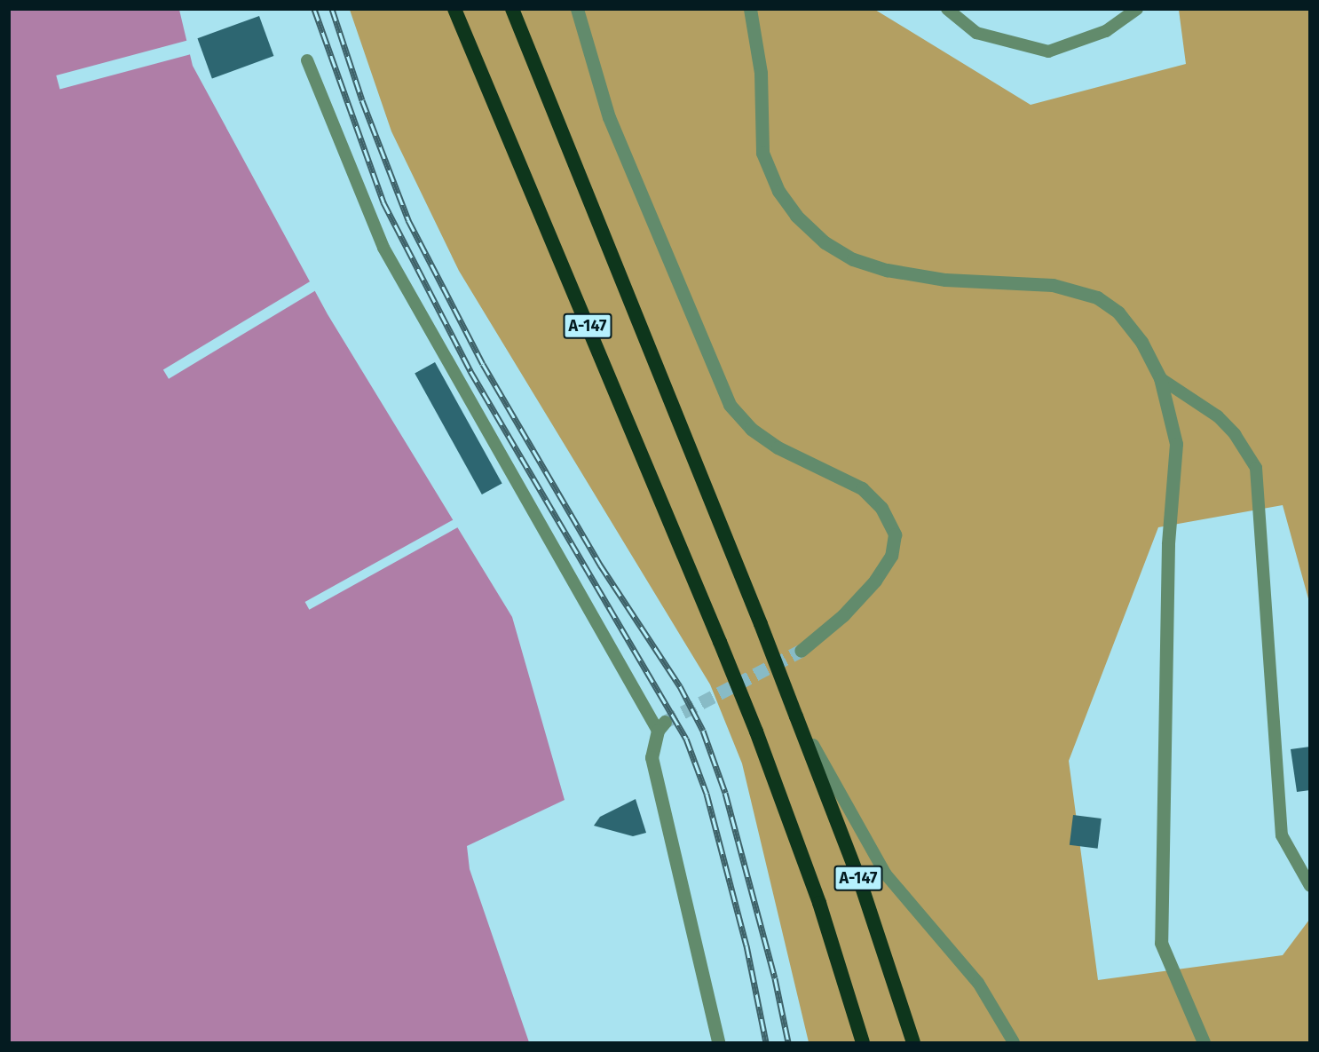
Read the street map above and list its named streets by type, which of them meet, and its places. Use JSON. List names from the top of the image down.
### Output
{
  "streets": {
    "highway": ["А-147"]
  }
}
